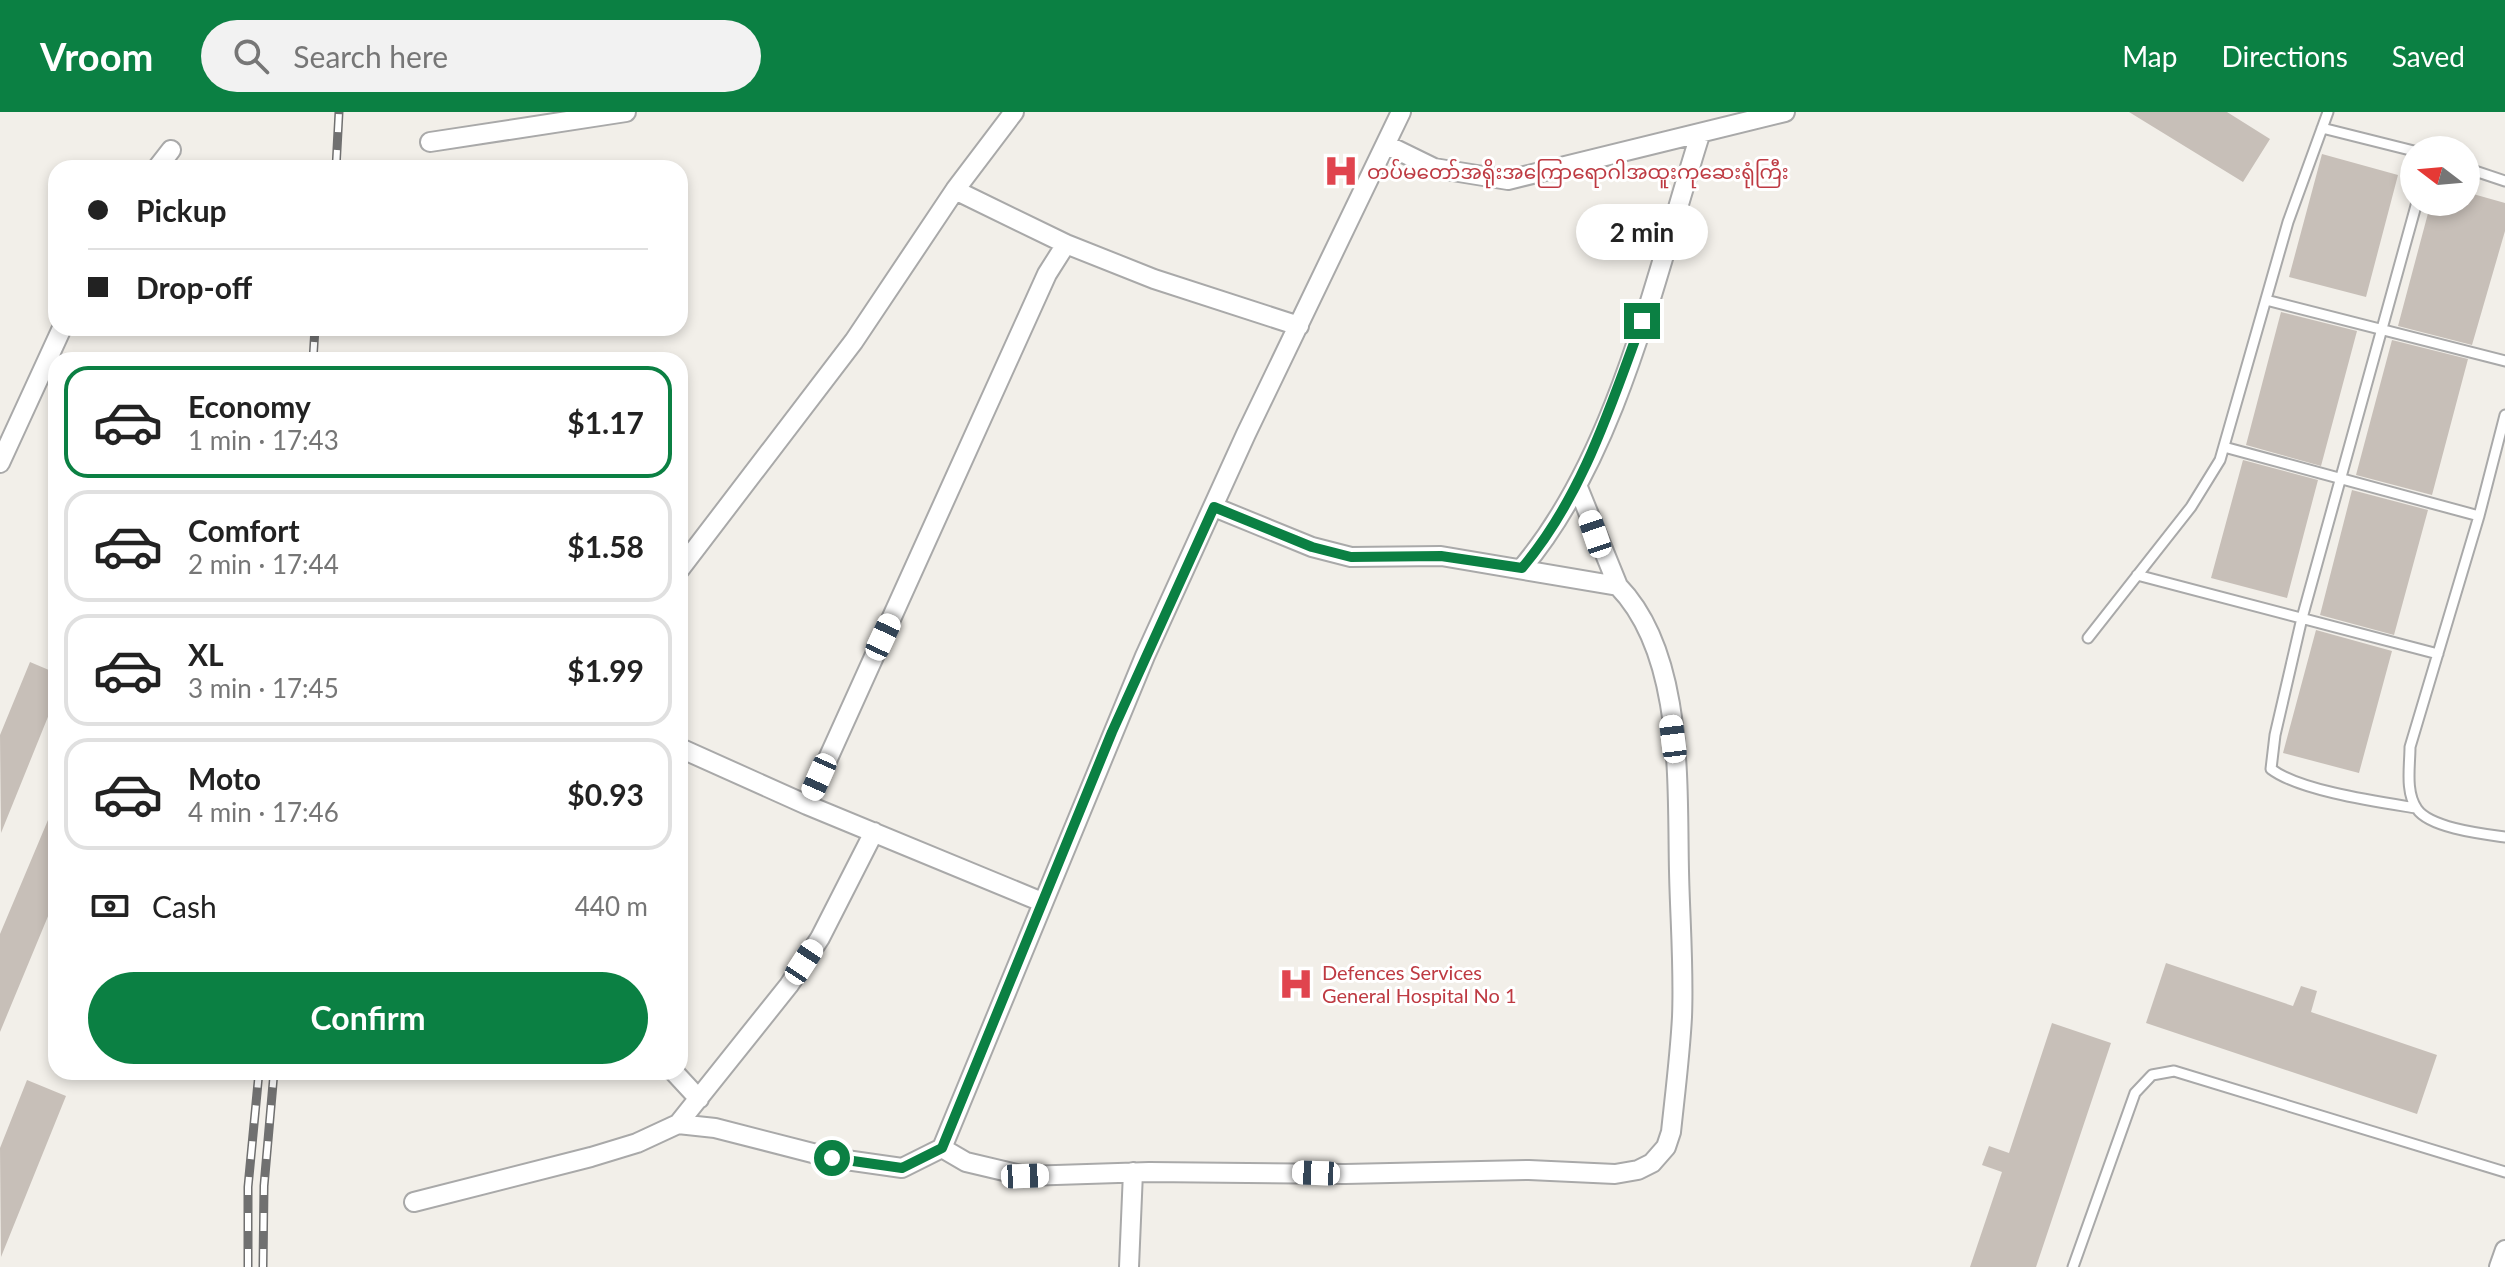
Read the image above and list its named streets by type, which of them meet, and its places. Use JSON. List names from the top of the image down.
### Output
{
  "places": {
    "hospital": ["တပ်မတော်အရိုးအကြောရောဂါအထူးကုဆေးရုံကြီး", "Defences Services General Hospital No 1"]
  },
  "north": "left",
  "page": {
    "header": "Vroom",
    "search": "Search here",
    "nav": ["Map", "Directions", "Saved"],
    "banner": ["Pickup", "Drop-off"],
    "bubble": "2 min",
    "list": [
      {
        "name": "Economy",
        "note": "1 min · 17:43",
        "value": "$1.17"
      },
      {
        "name": "Comfort",
        "note": "2 min · 17:44",
        "value": "$1.58"
      },
      {
        "name": "XL",
        "note": "3 min · 17:45",
        "value": "$1.99"
      },
      {
        "name": "Moto",
        "note": "4 min · 17:46",
        "value": "$0.93"
      }
    ],
    "pay": ["Cash", "440 m"],
    "buttons": "Confirm"
  }
}
